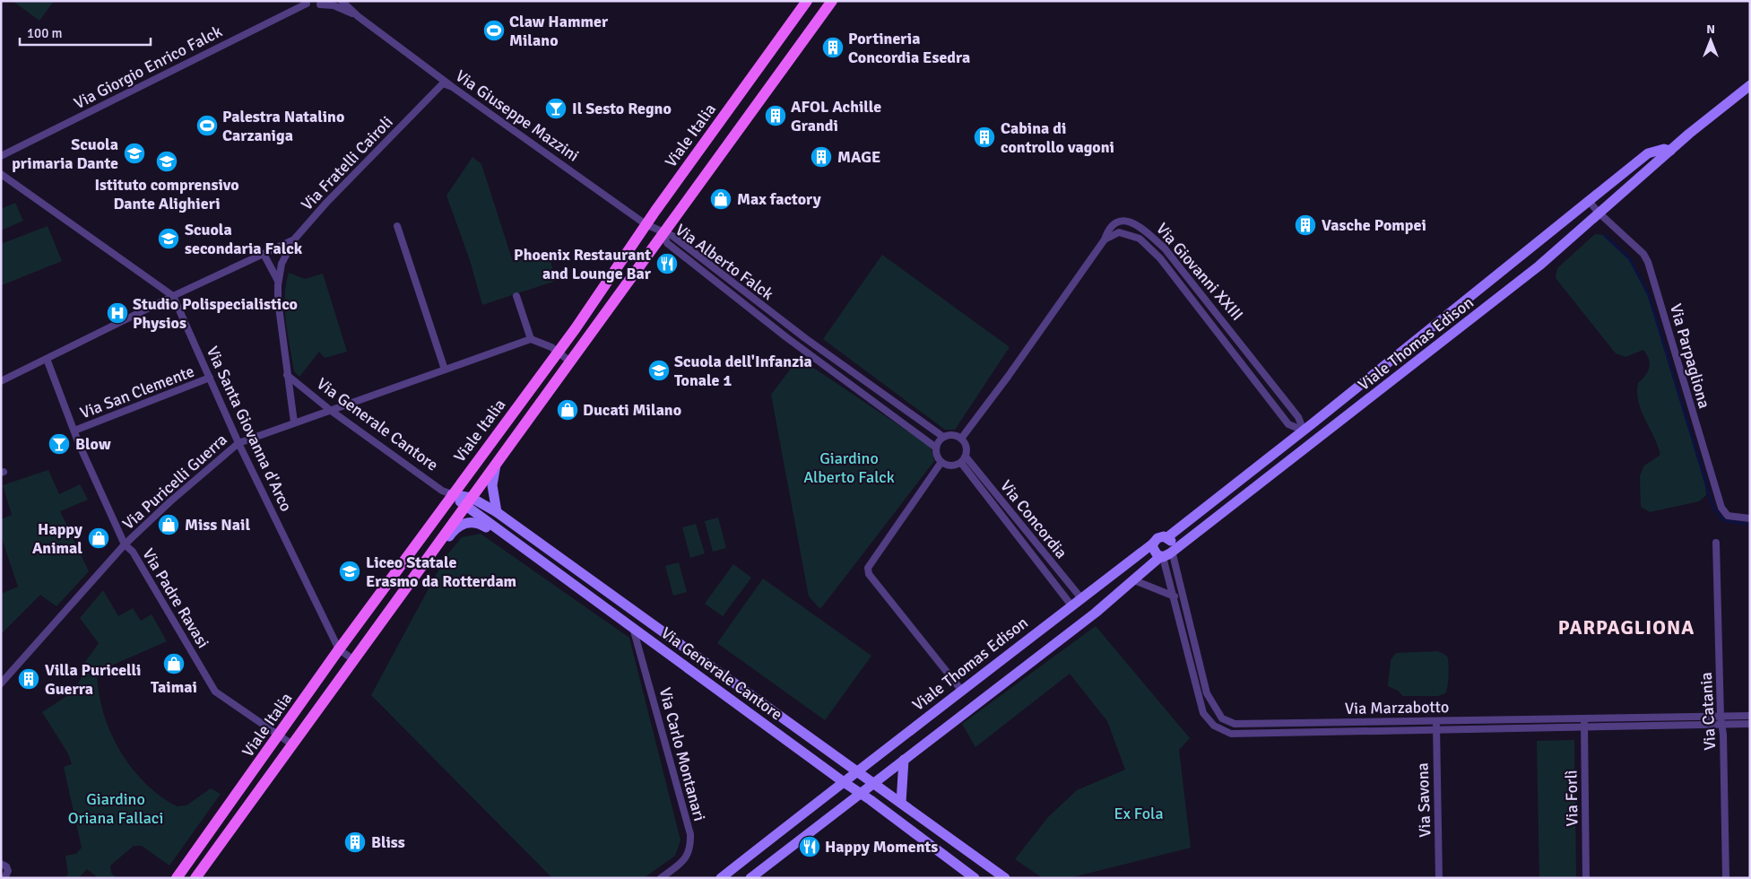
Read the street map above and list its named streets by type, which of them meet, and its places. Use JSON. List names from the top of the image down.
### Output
{
  "streets": {
    "main road": ["Viale Italia"],
    "street": [
      "Via Giorgio Enrico Falck",
      "Via Giuseppe Mazzini",
      "Via Fratelli Cairoli",
      "Via Alberto Falck",
      "Via Giovanni XXIII",
      "Viale Thomas Edison",
      "Via Parpagliona",
      "Via San Clemente",
      "Via Generale Cantore",
      "Via Santa Giovanna d'Arco",
      "Via Puricelli Guerra",
      "Via Concordia",
      "Via Padre Ravasi",
      "Via Marzabotto",
      "Via Catania",
      "Via Carlo Montanari",
      "Via Forlì",
      "Via Savona"
    ]
  },
  "crossings": [
    ["Via Giorgio Enrico Falck", "Via Giuseppe Mazzini"],
    ["Via Giuseppe Mazzini", "Viale Italia"],
    ["Via Giuseppe Mazzini", "Via Fratelli Cairoli"],
    ["Via Giuseppe Mazzini", "Via Alberto Falck"],
    ["Viale Italia", "Via Alberto Falck"],
    ["Viale Italia", "Via Generale Cantore"],
    ["Viale Italia", "Via Santa Giovanna d'Arco"],
    ["Viale Italia", "Via Padre Ravasi"],
    ["Via Fratelli Cairoli", "Via Generale Cantore"],
    ["Via Fratelli Cairoli", "Via Puricelli Guerra"],
    ["Via Alberto Falck", "Via Giovanni XXIII"],
    ["Via Alberto Falck", "Via Concordia"],
    ["Via Giovanni XXIII", "Viale Thomas Edison"],
    ["Via Giovanni XXIII", "Via Concordia"],
    ["Viale Thomas Edison", "Via Parpagliona"],
    ["Viale Thomas Edison", "Via Generale Cantore"],
    ["Viale Thomas Edison", "Via Concordia"],
    ["Viale Thomas Edison", "Via Marzabotto"],
    ["Via San Clemente", "Via Santa Giovanna d'Arco"],
    ["Via San Clemente", "Via Padre Ravasi"],
    ["Via Generale Cantore", "Via Puricelli Guerra"],
    ["Via Generale Cantore", "Via Carlo Montanari"],
    ["Via Santa Giovanna d'Arco", "Via Puricelli Guerra"],
    ["Via Puricelli Guerra", "Via Padre Ravasi"],
    ["Via Marzabotto", "Via Catania"],
    ["Via Marzabotto", "Via Forlì"],
    ["Via Marzabotto", "Via Savona"]
  ],
  "districts": ["PARPAGLIONA"],
  "parks": ["Giardino Alberto Falck", "Giardino Oriana Fallaci", "Ex Fola"],
  "places": {
    "sports": ["Claw Hammer Milano", "Palestra Natalino Carzaniga"],
    "building": [
      "Portineria Concordia Esedra",
      "AFOL Achille Grandi",
      "Cabina di controllo vagoni",
      "MAGE",
      "Vasche Pompei",
      "Villa Puricelli Guerra",
      "Bliss"
    ],
    "bar": ["Il Sesto Regno", "Blow"],
    "school or university": [
      "Scuola primaria Dante",
      "Istituto comprensivo Dante Alighieri",
      "Scuola secondaria Falck",
      "Scuola dell'Infanzia Tonale 1",
      "Liceo Statale Erasmo da Rotterdam"
    ],
    "shop": [
      "Max factory",
      "Ducati Milano",
      "Miss Nail",
      "Happy Animal",
      "Taimai"
    ],
    "restaurant": ["Phoenix Restaurant and Lounge Bar", "Happy Moments"],
    "hospital": ["Studio Polispecialistico Physios"]
  },
  "scale_bar": "100 m",
  "north": "top"
}
